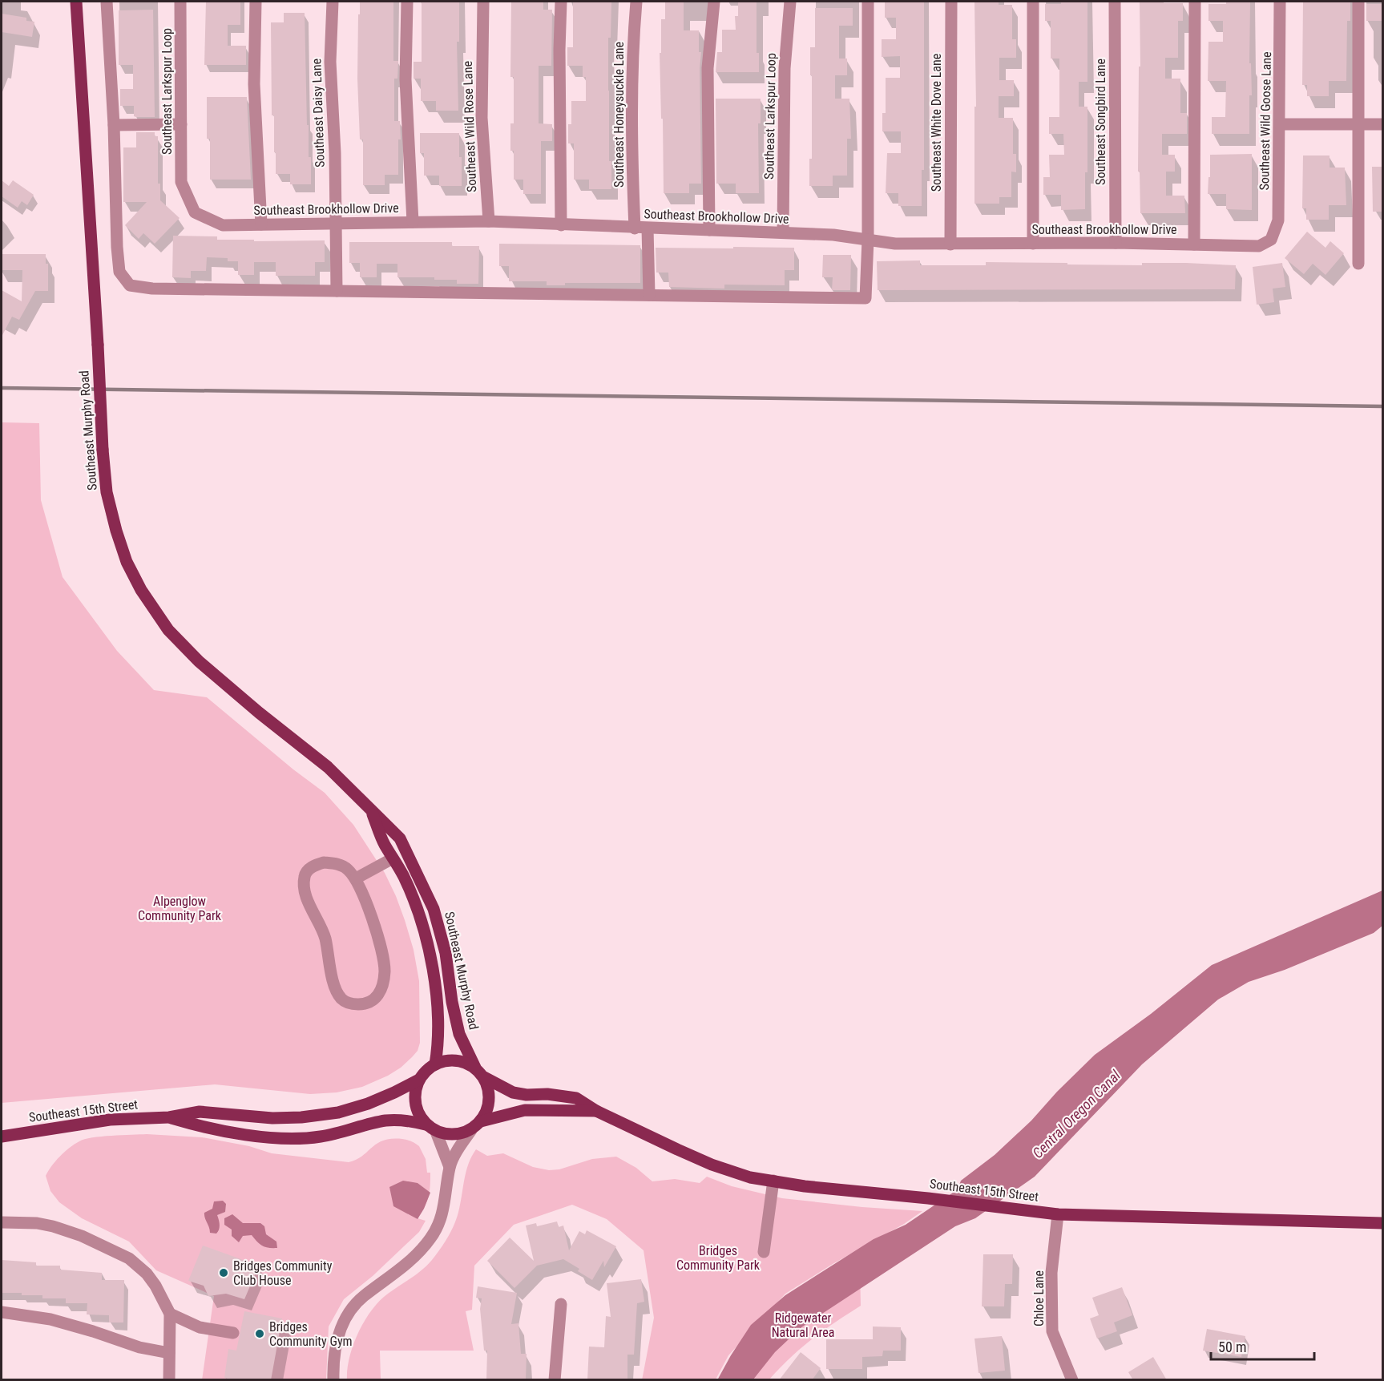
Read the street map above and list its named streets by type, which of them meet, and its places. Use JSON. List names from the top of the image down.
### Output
{
  "streets": {
    "main road": ["Southeast Murphy Road", "Southeast 15th Street"],
    "street": [
      "Southeast Larkspur Loop",
      "Southeast Daisy Lane",
      "Southeast Honeysuckle Lane",
      "Southeast Wild Goose Lane",
      "Southeast Songbird Lane",
      "Southeast White Dove Lane",
      "Southeast Wild Rose Lane",
      "Southeast Brookhollow Drive",
      "Chloe Lane"
    ]
  },
  "crossings": [
    ["Southeast Larkspur Loop", "Southeast Brookhollow Drive"],
    ["Southeast Daisy Lane", "Southeast Brookhollow Drive"],
    ["Southeast Honeysuckle Lane", "Southeast Brookhollow Drive"],
    ["Southeast Wild Goose Lane", "Southeast Brookhollow Drive"],
    ["Southeast Songbird Lane", "Southeast Brookhollow Drive"],
    ["Southeast White Dove Lane", "Southeast Brookhollow Drive"],
    ["Southeast Wild Rose Lane", "Southeast Brookhollow Drive"],
    ["Southeast Murphy Road", "Southeast 15th Street"],
    ["Southeast 15th Street", "Chloe Lane"]
  ],
  "water": ["Central Oregon Canal"],
  "parks": ["Alpenglow Community Park", "Bridges Community Park", "Ridgewater Natural Area"],
  "places": ["Bridges Community Club House", "Bridges Community Gym"],
  "scale_bar": "50 m"
}
